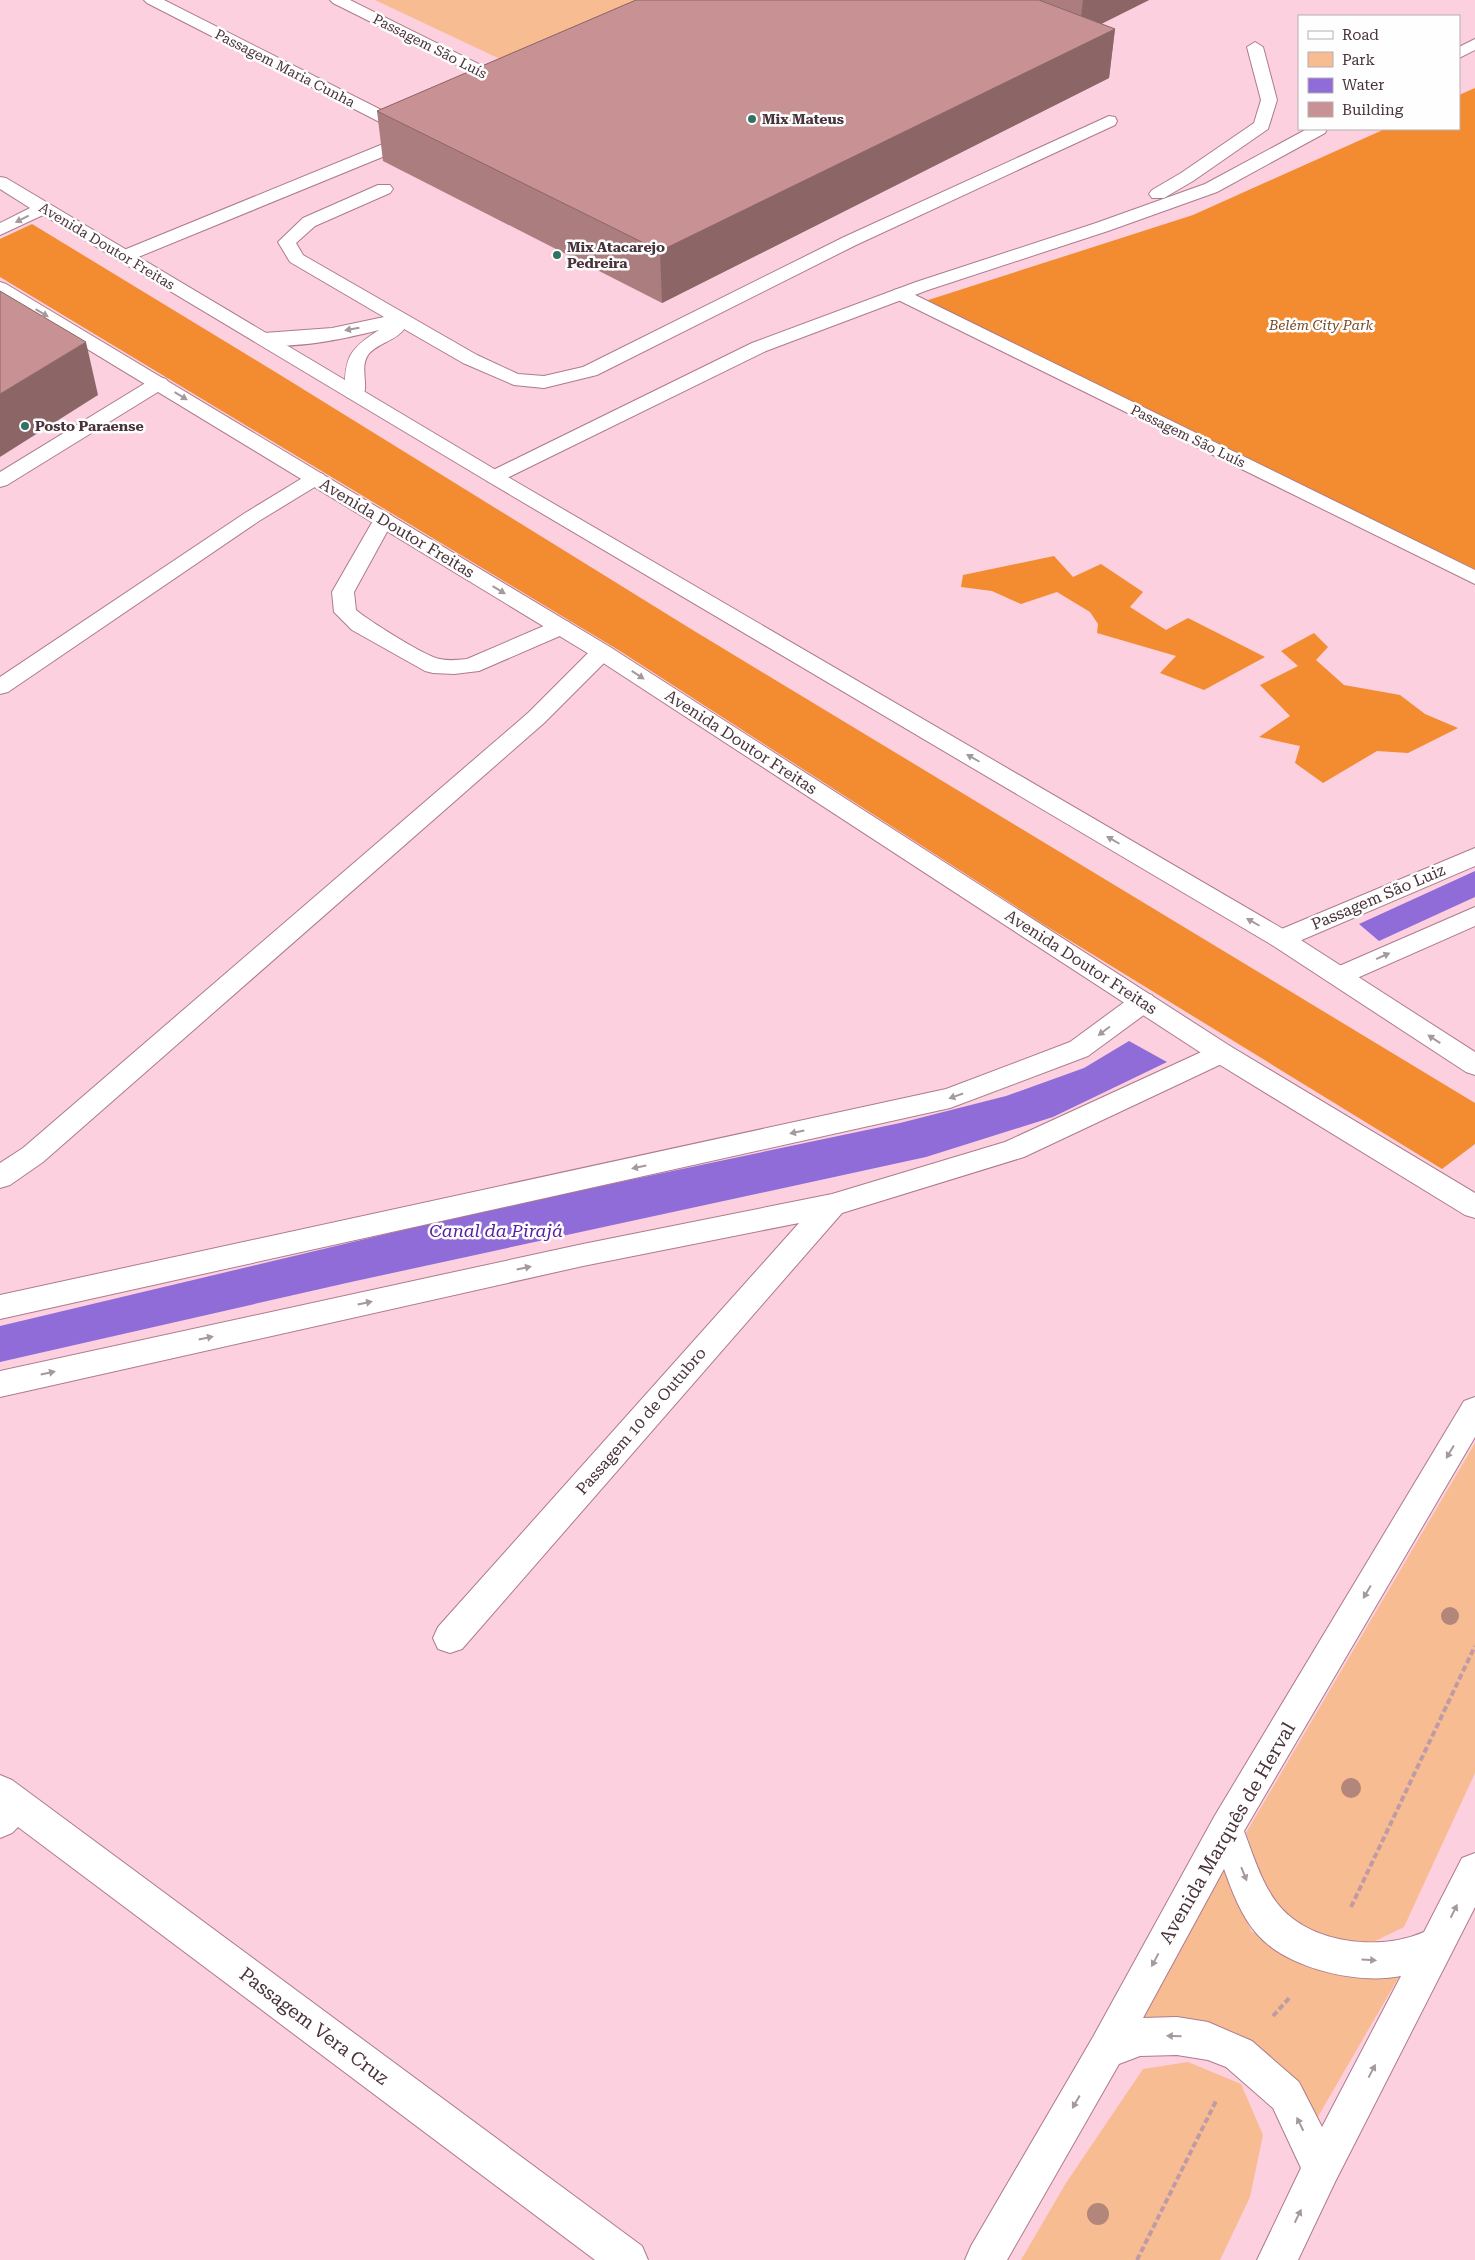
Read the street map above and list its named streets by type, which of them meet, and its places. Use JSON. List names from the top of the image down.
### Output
{
  "streets": {
    "street": [
      "Passagem São Luís",
      "Passagem Maria Cunha",
      "Avenida Doutor Freitas",
      "Passagem São Luiz",
      "Passagem 10 de Outubro",
      "Avenida Marquês de Herval",
      "Passagem Vera Cruz"
    ]
  },
  "crossings": [
    ["Avenida Doutor Freitas", "Passagem São Luiz"]
  ],
  "water": ["Canal da Pirajá"],
  "parks": ["Belém City Park"],
  "places": ["Mix Mateus", "Mix Atacarejo Pedreira", "Posto Paraense"],
  "legend": [
    "Road",
    "Park",
    "Water",
    "Building"
  ]
}
